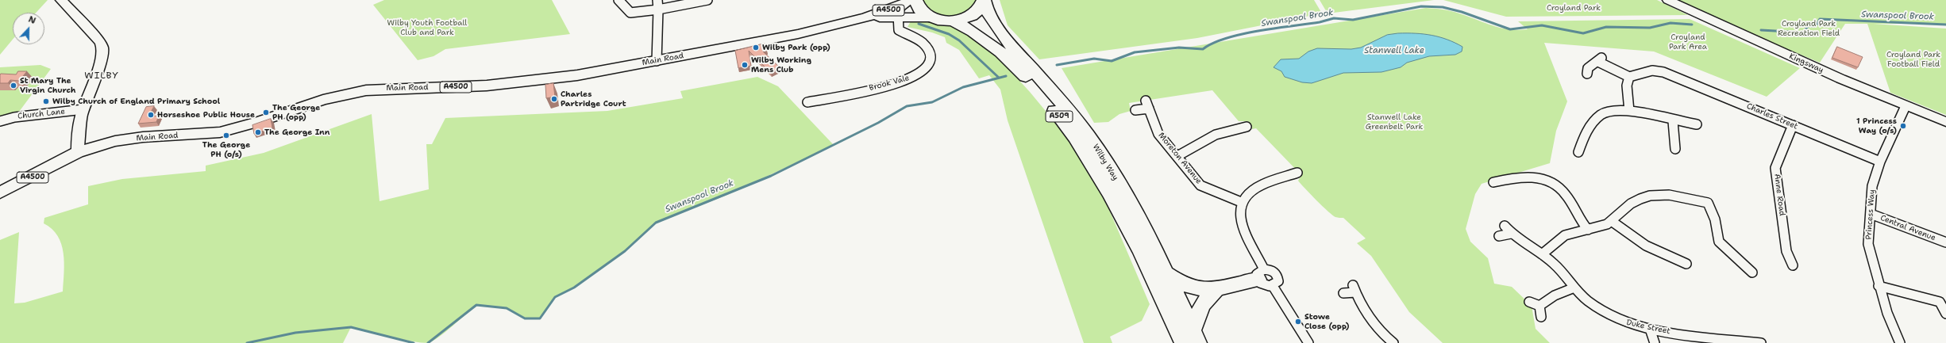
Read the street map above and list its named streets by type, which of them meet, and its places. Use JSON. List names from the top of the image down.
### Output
{
  "streets": {
    "highway": ["A509", "Wilby Way"],
    "main road": ["A4500", "Main Road"],
    "street": [
      "Kingsway",
      "Brook Vale",
      "Church Lane",
      "Charles Street",
      "Moreton Avenue",
      "Anne Road",
      "Princess Way",
      "Central Avenue",
      "Duke Street"
    ]
  },
  "crossings": [
    ["Main Road", "Brook Vale"],
    ["Kingsway", "Princess Way"],
    ["Charles Street", "Anne Road"],
    ["Charles Street", "Princess Way"],
    ["Princess Way", "Central Avenue"]
  ],
  "districts": ["WILBY"],
  "water": ["Swanspool Brook", "Stanwell Lake"],
  "parks": [
    "Croyland Park",
    "Wilby Youth Football Club and Park",
    "Croyland Park Recreation Field",
    "Croyland Park Area",
    "Croyland Park Football Field",
    "Stanwell Lake Greenbelt Park"
  ],
  "places": [
    "Wilby Park (opp)",
    "Wilby Working Mens Club",
    "St Mary The Virgin Church",
    "Charles Partridge Court",
    "Wilby Church of England Primary School",
    "The George PH (opp)",
    "Horseshoe Public House",
    "1 Princess Way (o/s)",
    "The George Inn",
    "The George PH (o/s)",
    "Stowe Close (opp)"
  ],
  "north": "top"
}
